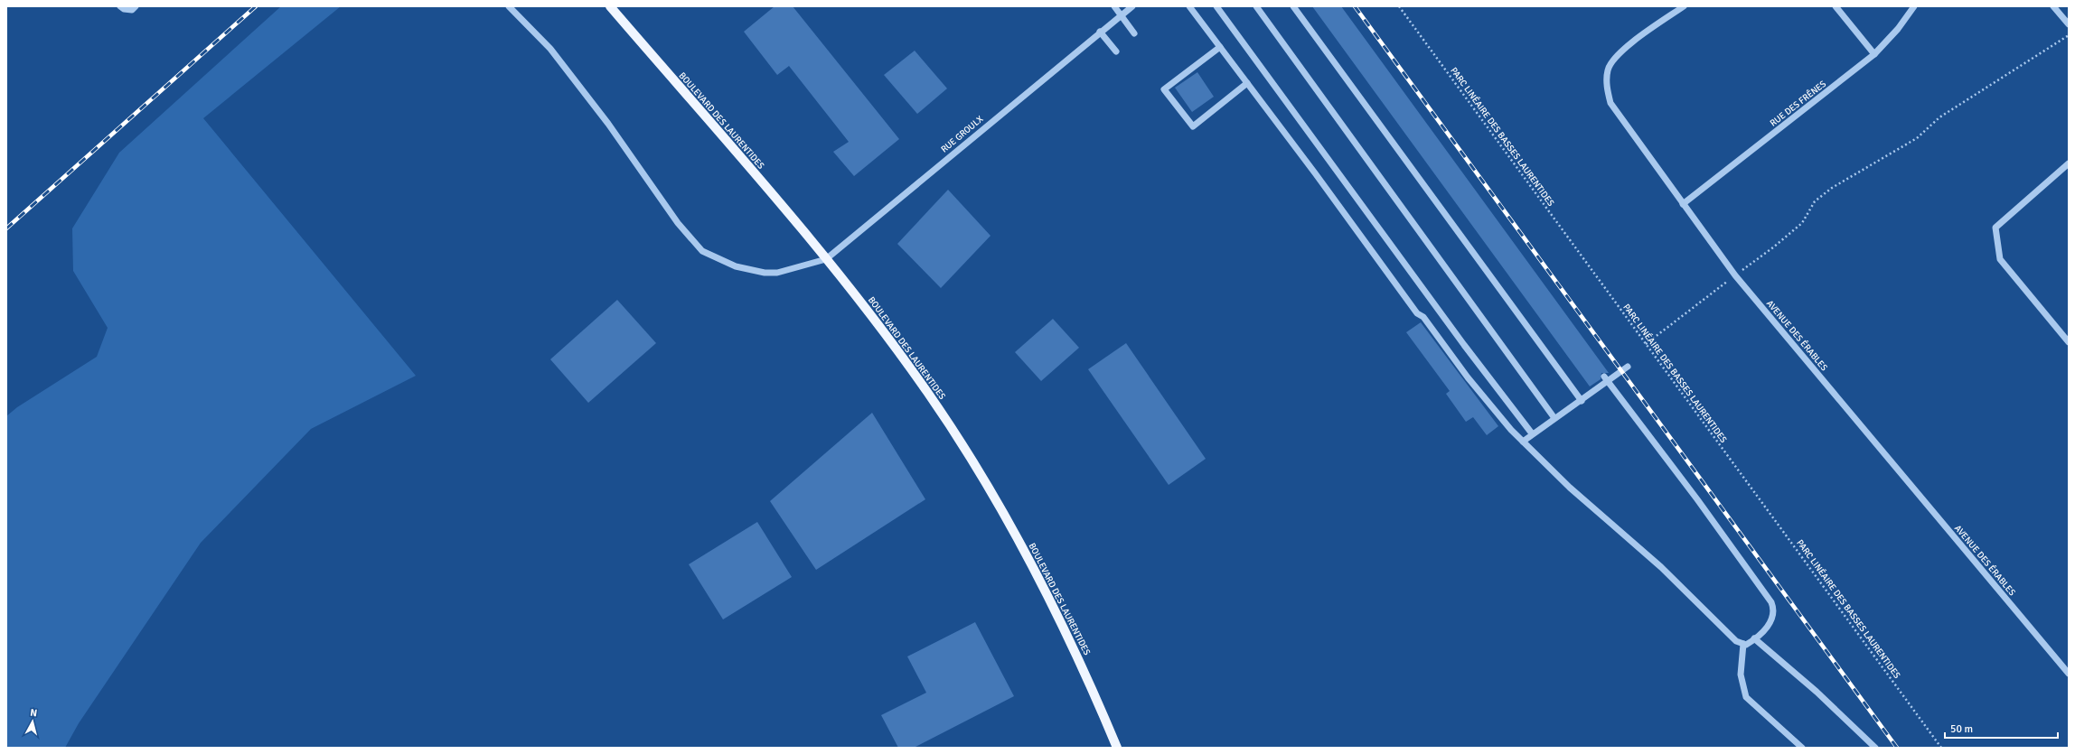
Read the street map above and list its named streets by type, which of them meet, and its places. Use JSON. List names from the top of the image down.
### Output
{
  "streets": {
    "main road": ["BOULEVARD DES LAURENTIDES"],
    "street": ["RUE DES FRÊNES", "RUE GROULX", "AVENUE DES ÉRABLES"],
    "path": ["PARC LINÉAIRE DES BASSES LAURENTIDES"]
  },
  "crossings": [
    ["RUE DES FRÊNES", "AVENUE DES ÉRABLES"],
    ["BOULEVARD DES LAURENTIDES", "RUE GROULX"]
  ],
  "scale_bar": "50 m",
  "north": "top"
}
